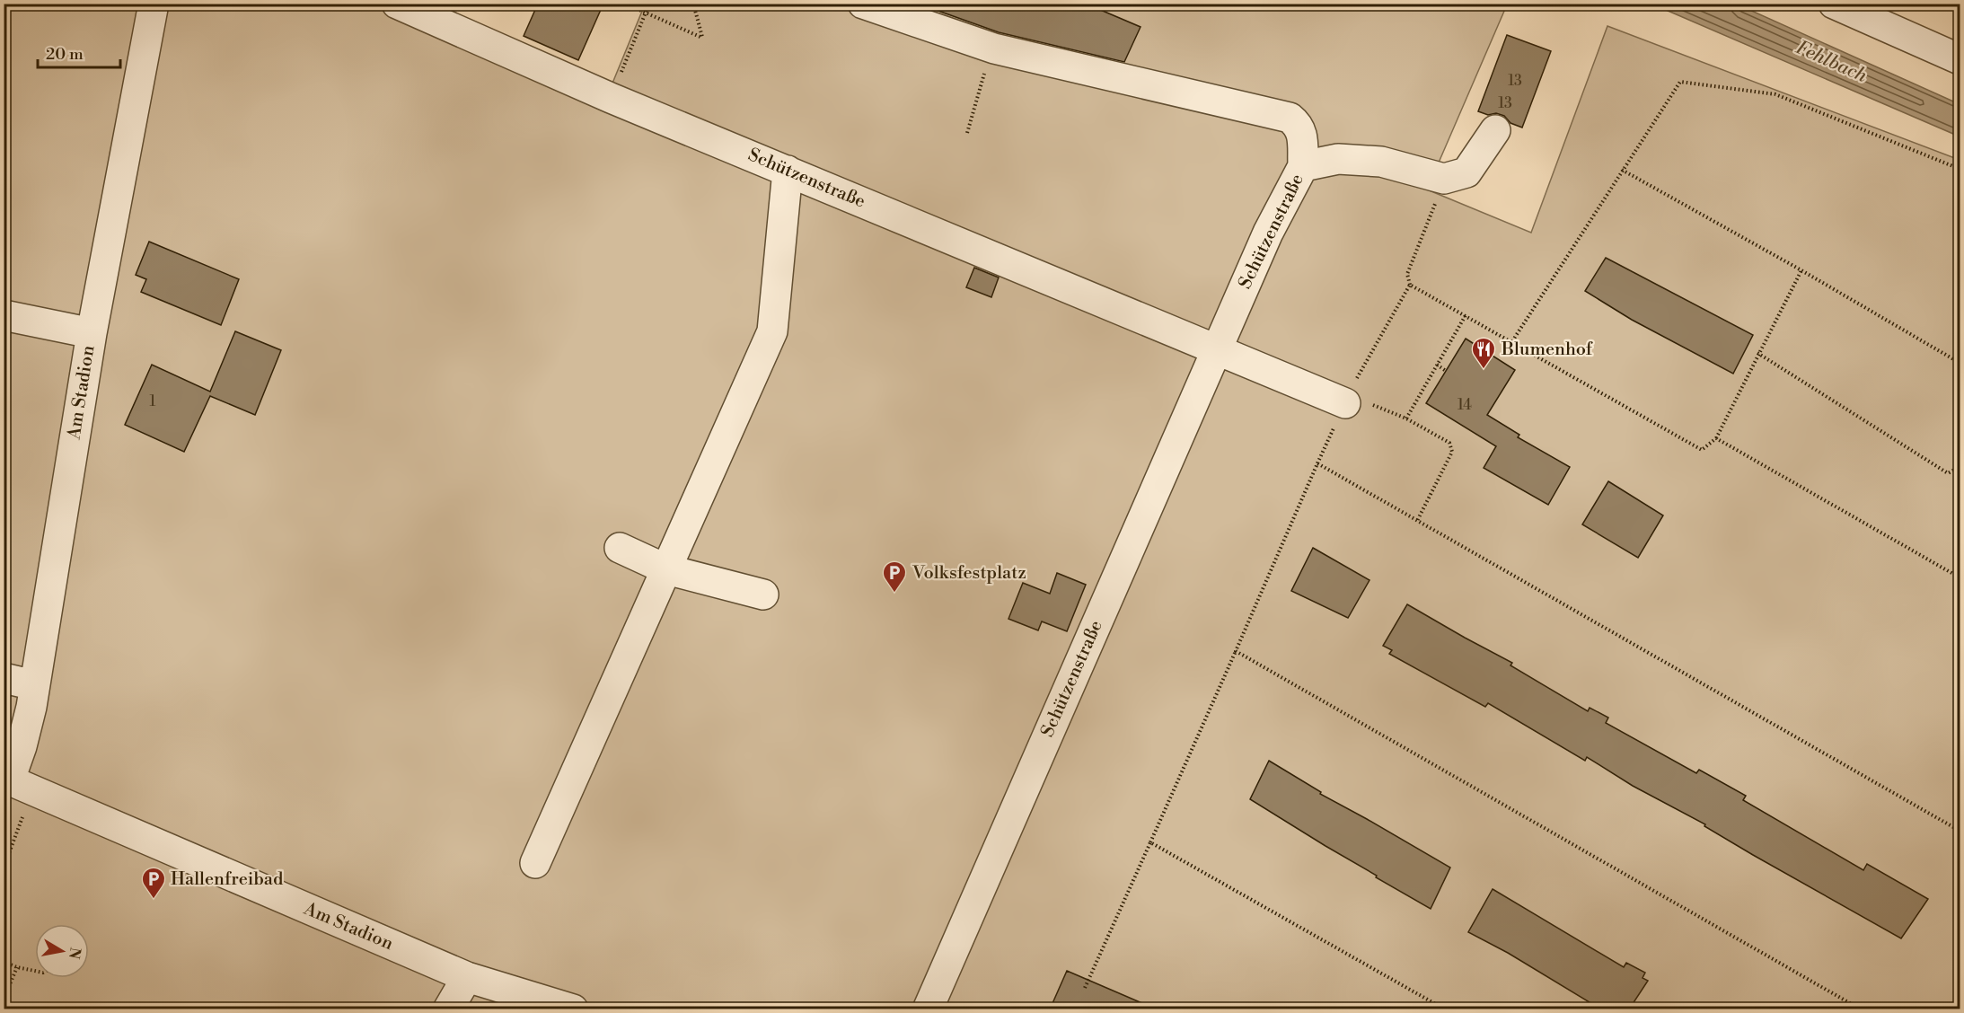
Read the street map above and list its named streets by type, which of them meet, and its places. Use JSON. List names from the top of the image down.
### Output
{
  "streets": {
    "street": ["Schützenstraße", "Am Stadion"]
  },
  "water": ["Fehlbach"],
  "places": {
    "restaurant": ["Blumenhof"],
    "parking": ["Volksfestplatz", "Hallenfreibad"]
  },
  "house_numbers": [
    "13",
    "13",
    "1",
    "14"
  ],
  "scale_bar": "20 m",
  "north": "right"
}
